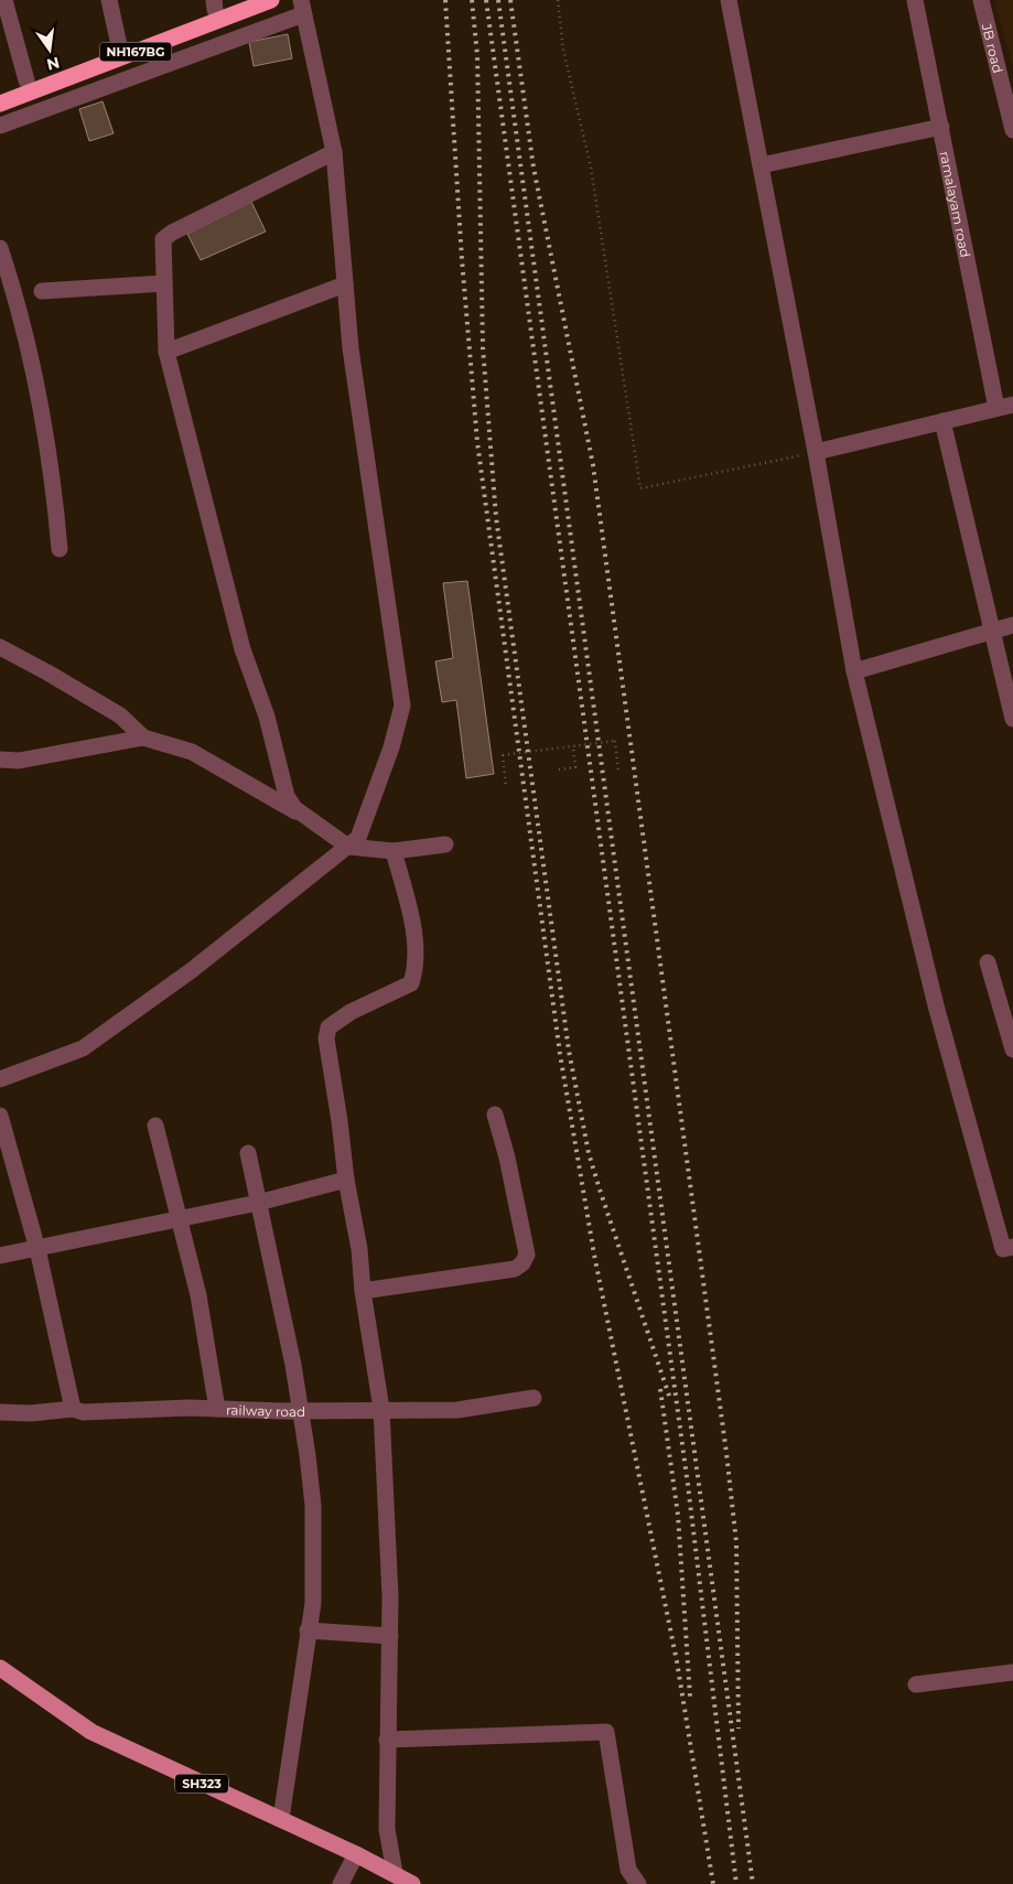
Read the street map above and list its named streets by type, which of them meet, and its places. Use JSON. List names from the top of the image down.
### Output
{
  "streets": {
    "highway": ["NH167BG"],
    "main road": ["SH323"],
    "street": ["JB road", "ramalayam road", "railway road"]
  },
  "north": "bottom"
}
